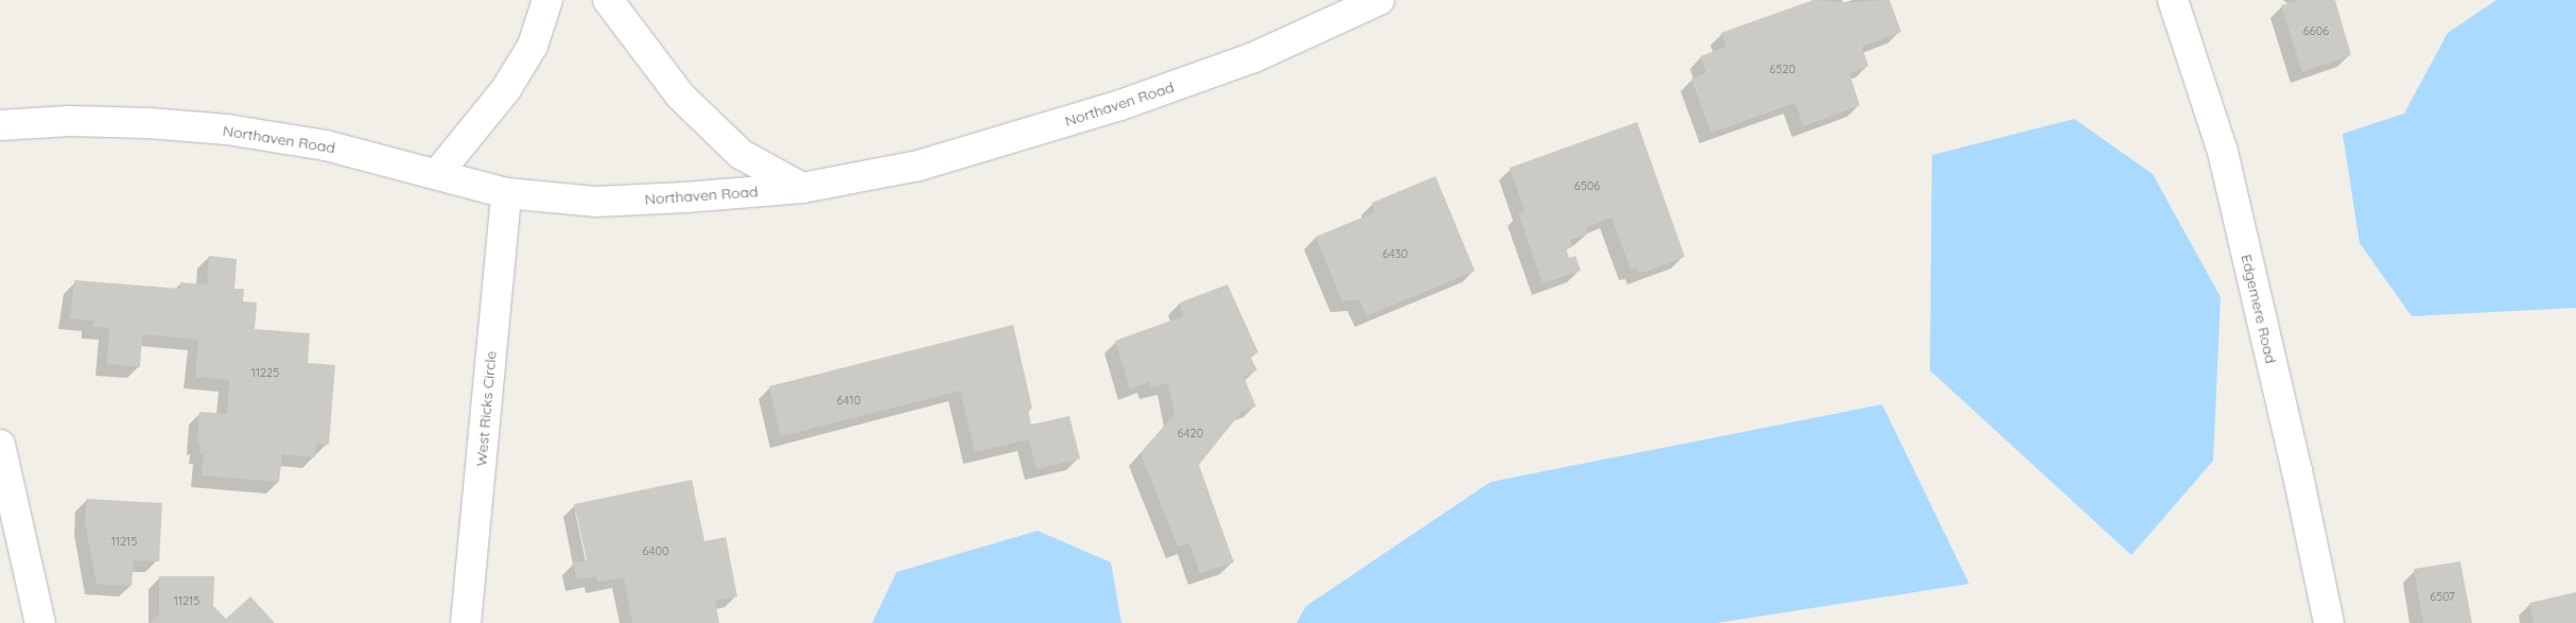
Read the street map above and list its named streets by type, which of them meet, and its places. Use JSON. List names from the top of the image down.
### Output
{
  "streets": {
    "street": ["Northaven Road", "Edgemere Road", "West Ricks Circle"]
  },
  "crossings": [
    ["Northaven Road", "West Ricks Circle"]
  ],
  "house_numbers": [
    "6606",
    "6520",
    "6506",
    "6430",
    "11225",
    "6410",
    "6420",
    "11215",
    "6400",
    "6507",
    "11215"
  ]
}
